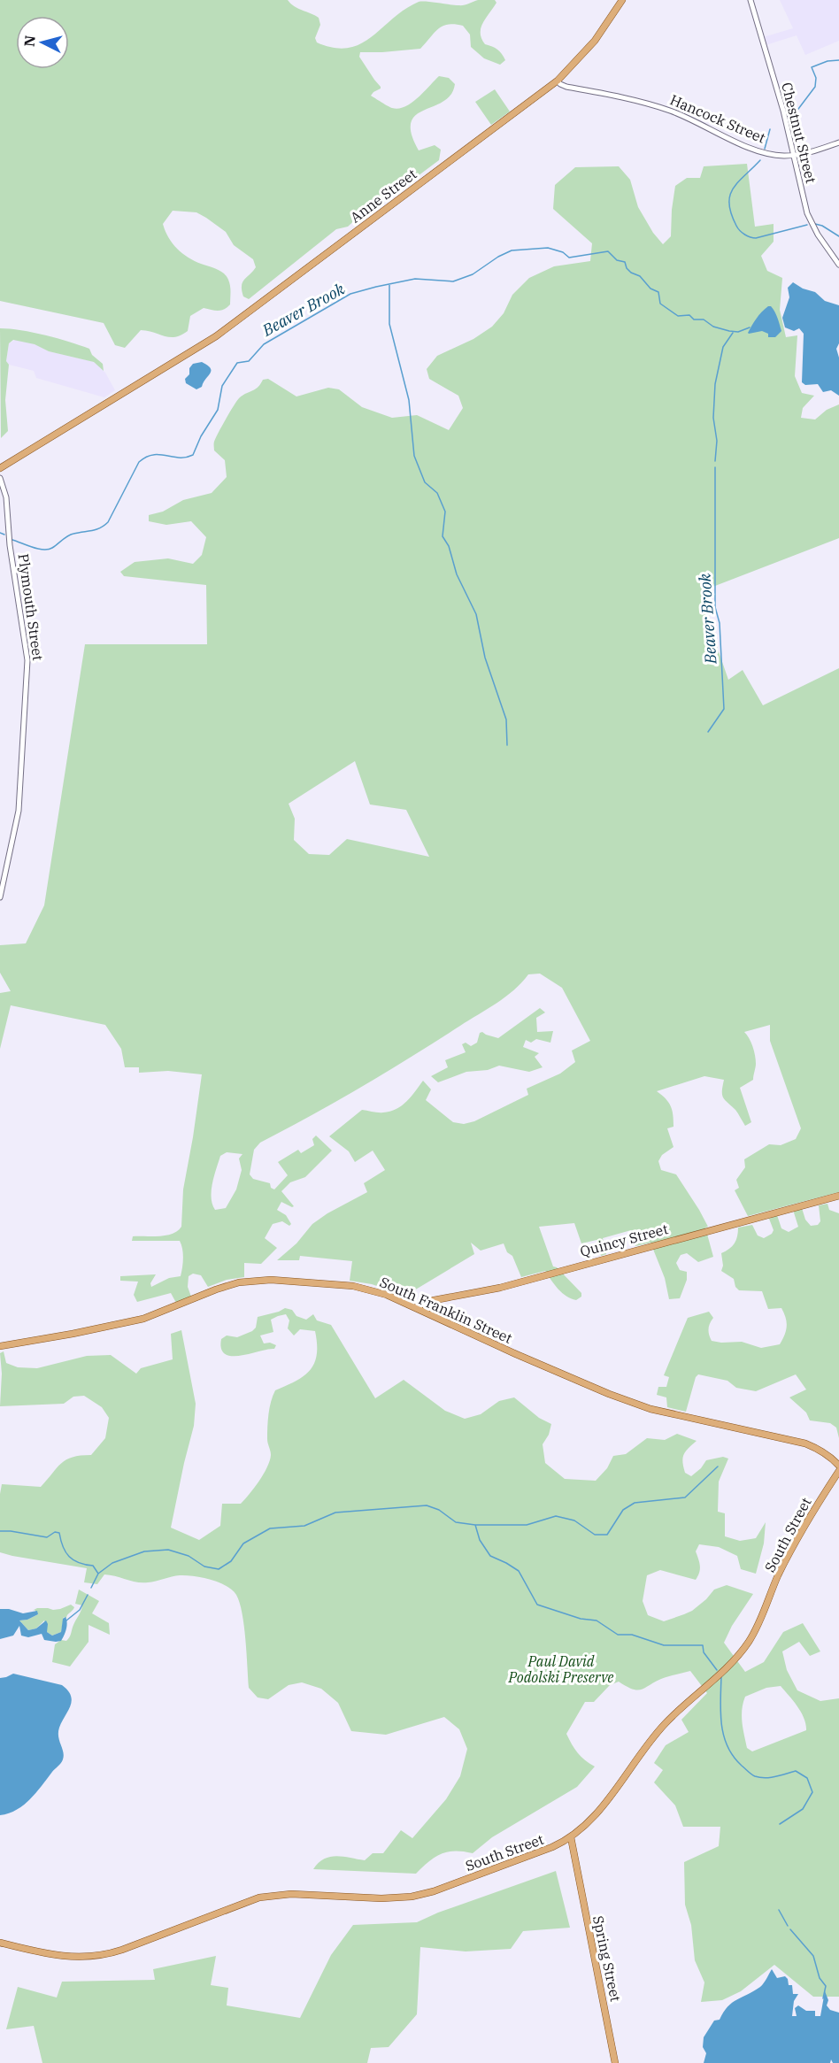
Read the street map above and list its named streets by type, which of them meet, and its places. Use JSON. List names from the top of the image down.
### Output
{
  "streets": {
    "main road": [
      "Anne Street",
      "Quincy Street",
      "South Franklin Street",
      "South Street",
      "Spring Street"
    ],
    "street": ["Hancock Street", "Chestnut Street", "Plymouth Street"]
  },
  "crossings": [
    ["Hancock Street", "Chestnut Street"],
    ["Hancock Street", "Anne Street"],
    ["Quincy Street", "South Franklin Street"],
    ["South Street", "Spring Street"]
  ],
  "water": ["Beaver Brook"],
  "parks": ["Paul David Podolski Preserve"],
  "north": "left"
}
